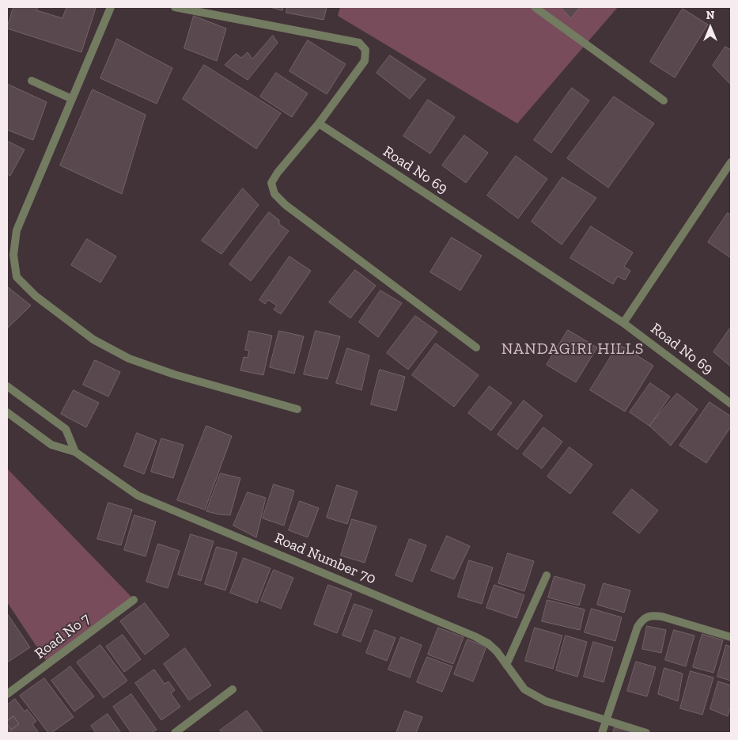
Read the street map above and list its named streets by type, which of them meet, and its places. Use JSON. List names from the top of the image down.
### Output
{
  "streets": {
    "street": ["Road No 69", "Road Number 70", "Road No 7"]
  },
  "districts": ["NANDAGIRI HILLS"],
  "north": "top"
}
